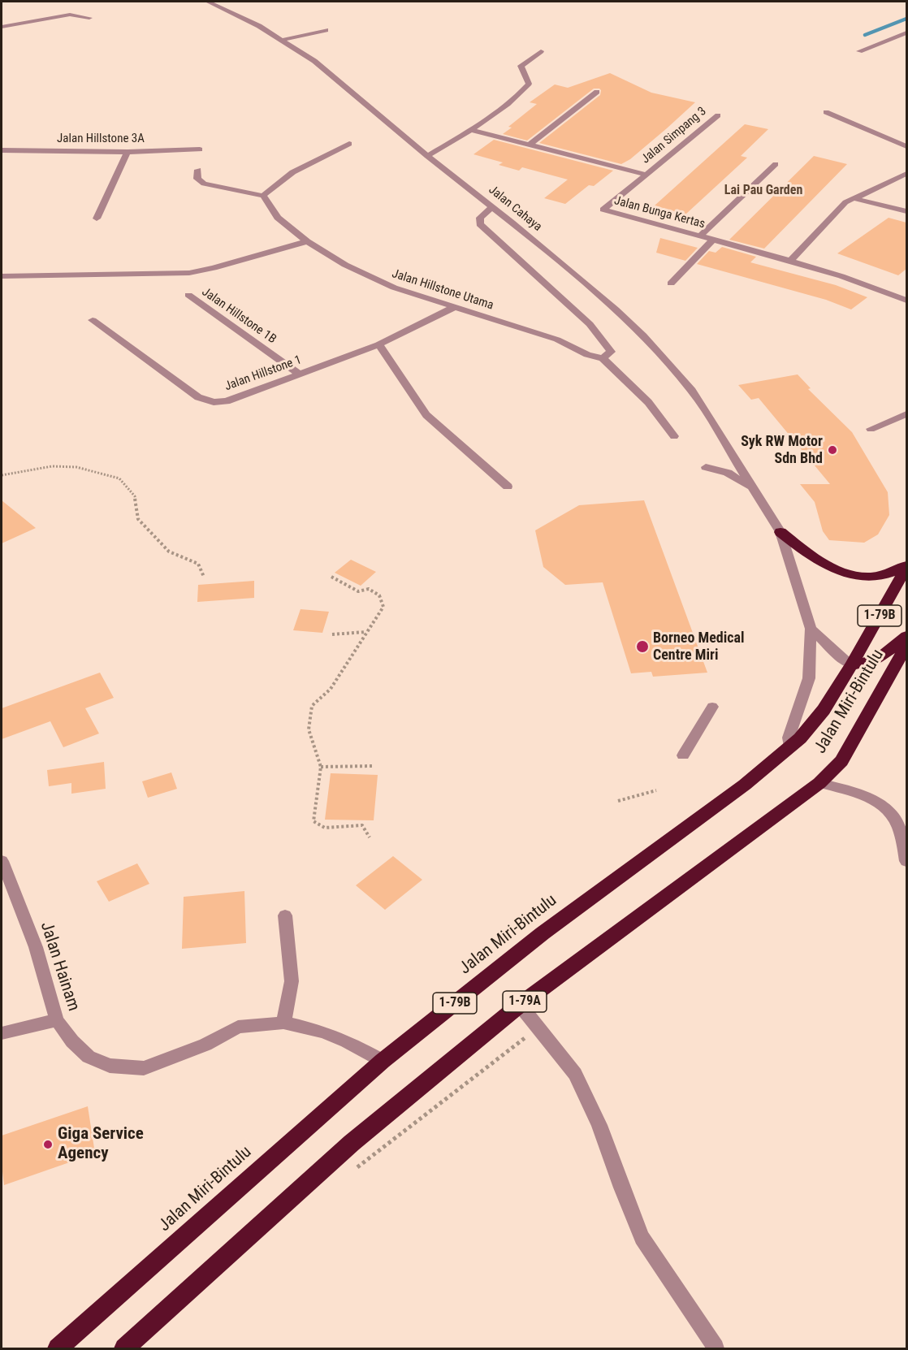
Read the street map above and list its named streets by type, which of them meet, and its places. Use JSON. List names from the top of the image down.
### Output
{
  "streets": {
    "highway": ["1-79B", "Jalan Miri-Bintulu", "1-79A"],
    "street": [
      "Jalan Simpang 3",
      "Jalan Hillstone 3A",
      "Jalan Cahaya",
      "Jalan Bunga Kertas",
      "Jalan Hillstone Utama",
      "Jalan Hillstone 1B",
      "Jalan Hillstone 1",
      "Jalan Hainam"
    ]
  },
  "crossings": [
    ["Jalan Simpang 3", "Jalan Bunga Kertas"],
    ["Jalan Hillstone Utama", "Jalan Hillstone 1"],
    ["Jalan Hillstone 1B", "Jalan Hillstone 1"],
    ["Jalan Miri-Bintulu", "Jalan Hainam"]
  ],
  "districts": ["Lai Pau Garden"],
  "places": ["Syk RW Motor Sdn Bhd", "Borneo Medical Centre Miri", "Giga Service Agency"]
}
